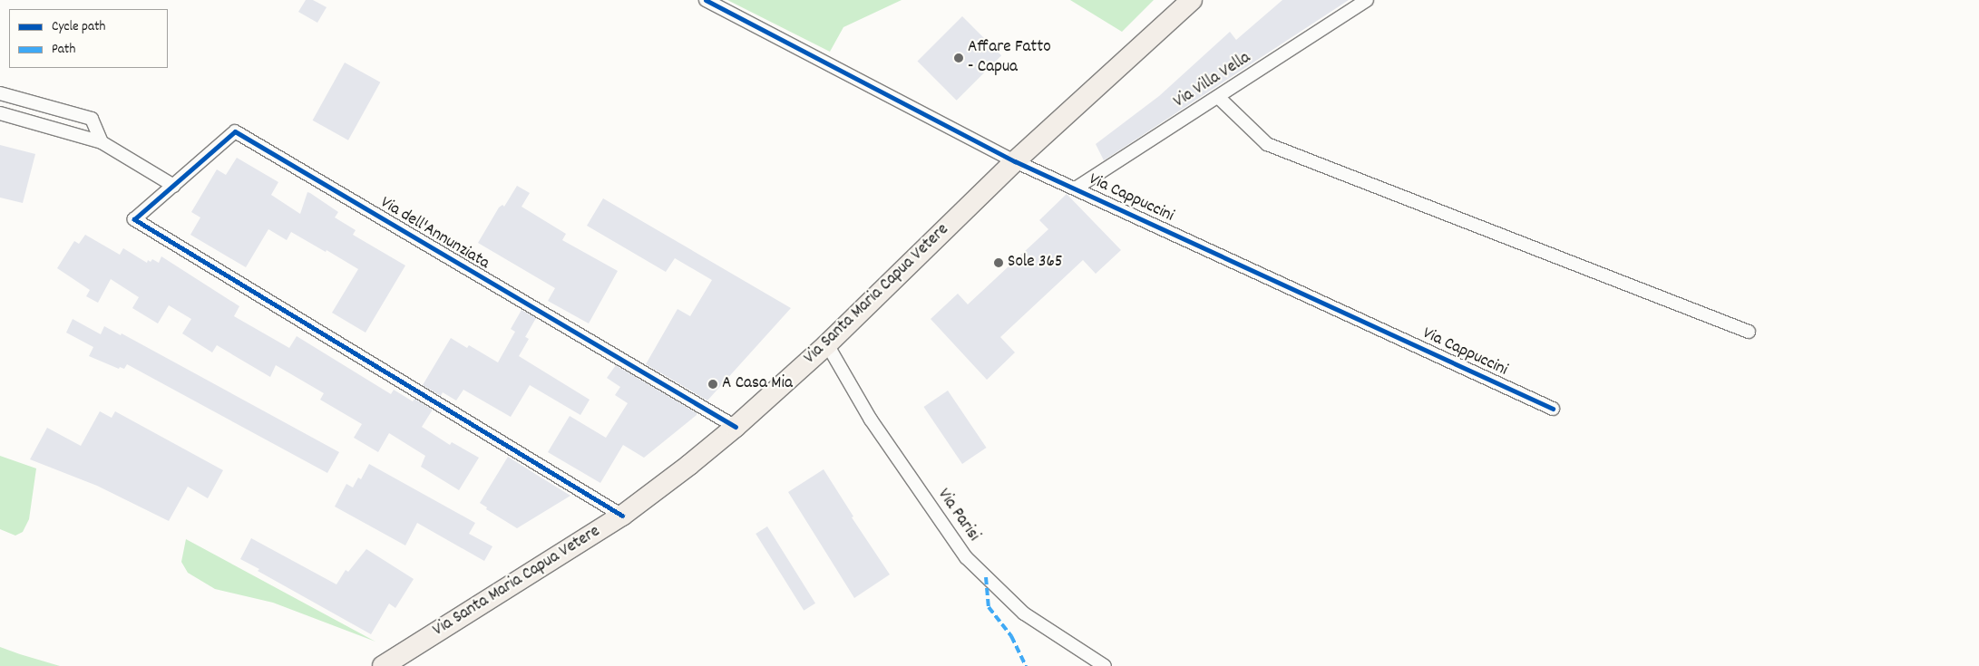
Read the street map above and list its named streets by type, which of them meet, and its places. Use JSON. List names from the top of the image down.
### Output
{
  "streets": {
    "main road": ["Via Santa Maria Capua Vetere"],
    "street": [
      "Via Villa Vella",
      "Via Cappuccini",
      "Via dell'Annunziata",
      "Via Parisi"
    ]
  },
  "crossings": [
    ["Via Villa Vella", "Via Cappuccini"],
    ["Via Cappuccini", "Via Santa Maria Capua Vetere"],
    ["Via dell'Annunziata", "Via Santa Maria Capua Vetere"],
    ["Via Santa Maria Capua Vetere", "Via Parisi"]
  ],
  "places": ["Affare Fatto - Capua", "Sole 365", "A Casa Mia"],
  "legend": ["Cycle path", "Path"]
}
